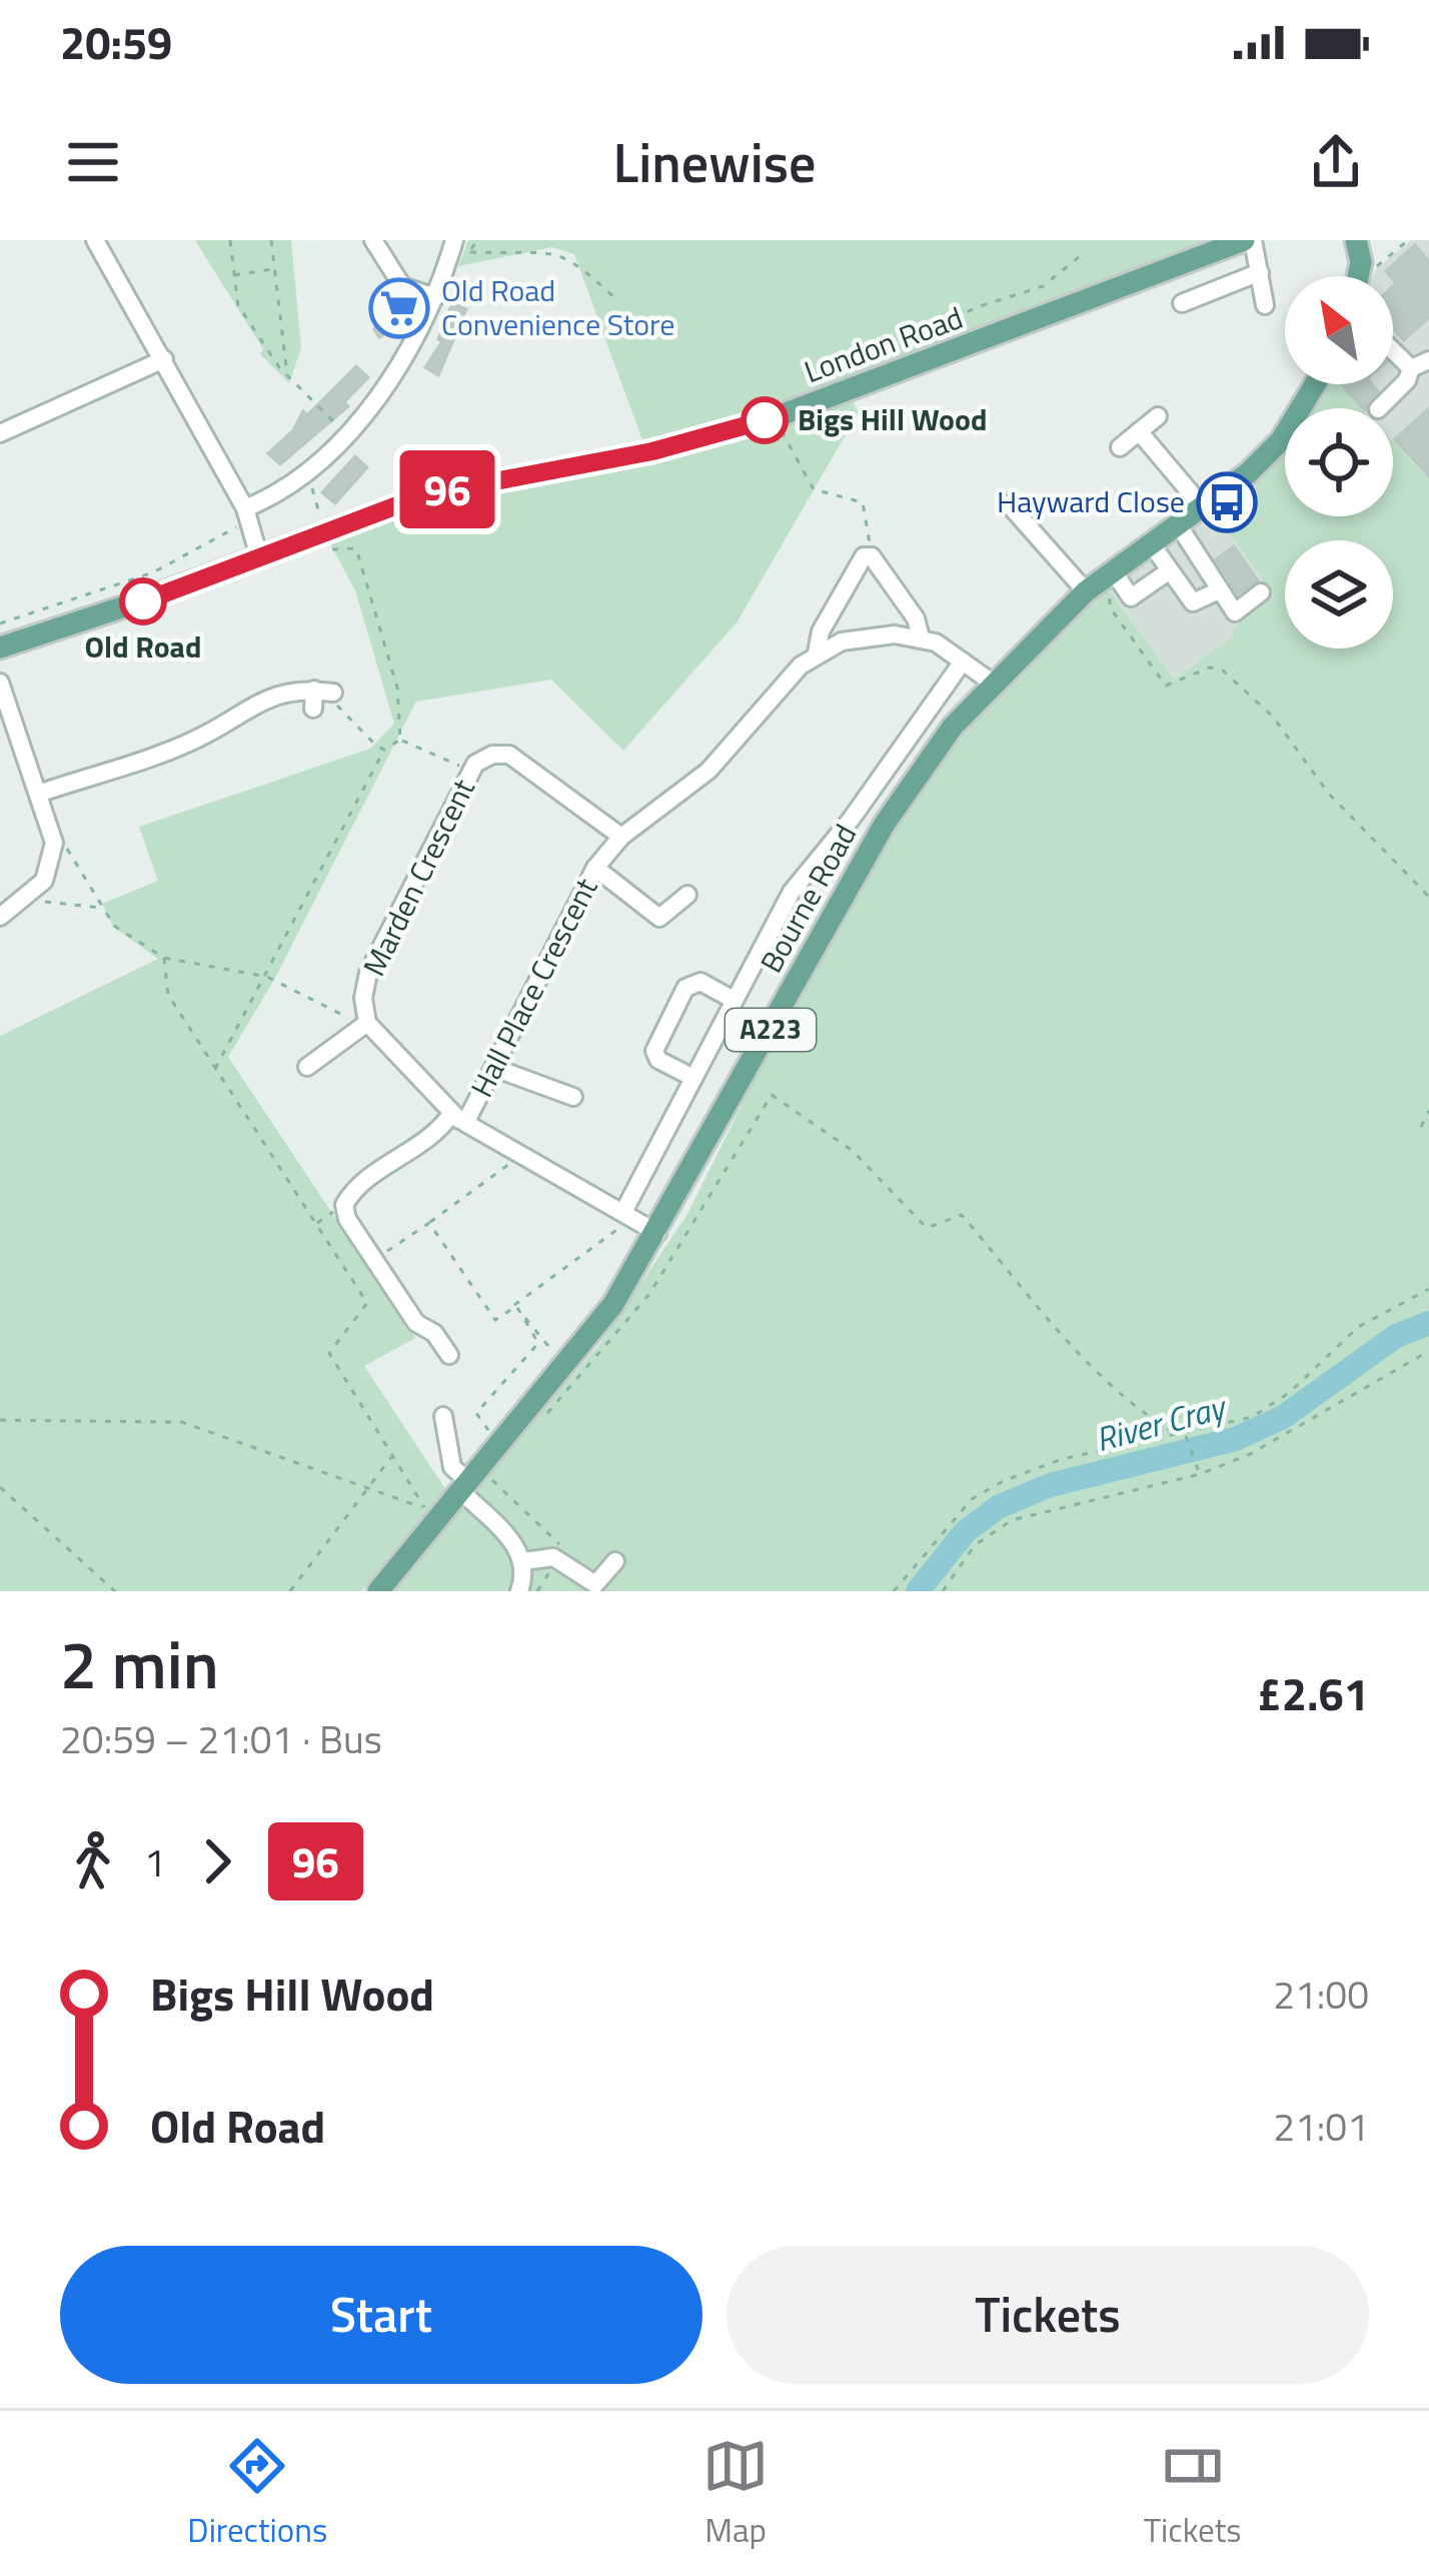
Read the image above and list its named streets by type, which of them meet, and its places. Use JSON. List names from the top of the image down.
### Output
{
  "streets": {
    "main road": ["London Road", "Bourne Road", "A223"],
    "street": ["Marden Crescent", "Hall Place Crescent"]
  },
  "crossings": [
    ["Marden Crescent", "Hall Place Crescent"],
    ["Bourne Road", "Hall Place Crescent"]
  ],
  "water": ["River Cray"],
  "places": {
    "supermarket": ["Old Road Convenience Store"],
    "other": ["Bigs Hill Wood", "Old Road"],
    "bus stop": ["Hayward Close"]
  },
  "lines": ["bus line 96"],
  "north": "top left",
  "page": {
    "status": "20:59",
    "header": "Linewise",
    "on_map": "96",
    "heading": ["2 min", "20:59 – 21:01 · Bus", "£2.61"],
    "legs": ["1", "96"],
    "list": [
      {
        "name": "Bigs Hill Wood",
        "value": "21:00"
      },
      {
        "name": "Old Road",
        "value": "21:01"
      }
    ],
    "buttons": ["Start", "Tickets"],
    "tabs": ["Directions", "Map", "Tickets"]
  }
}
